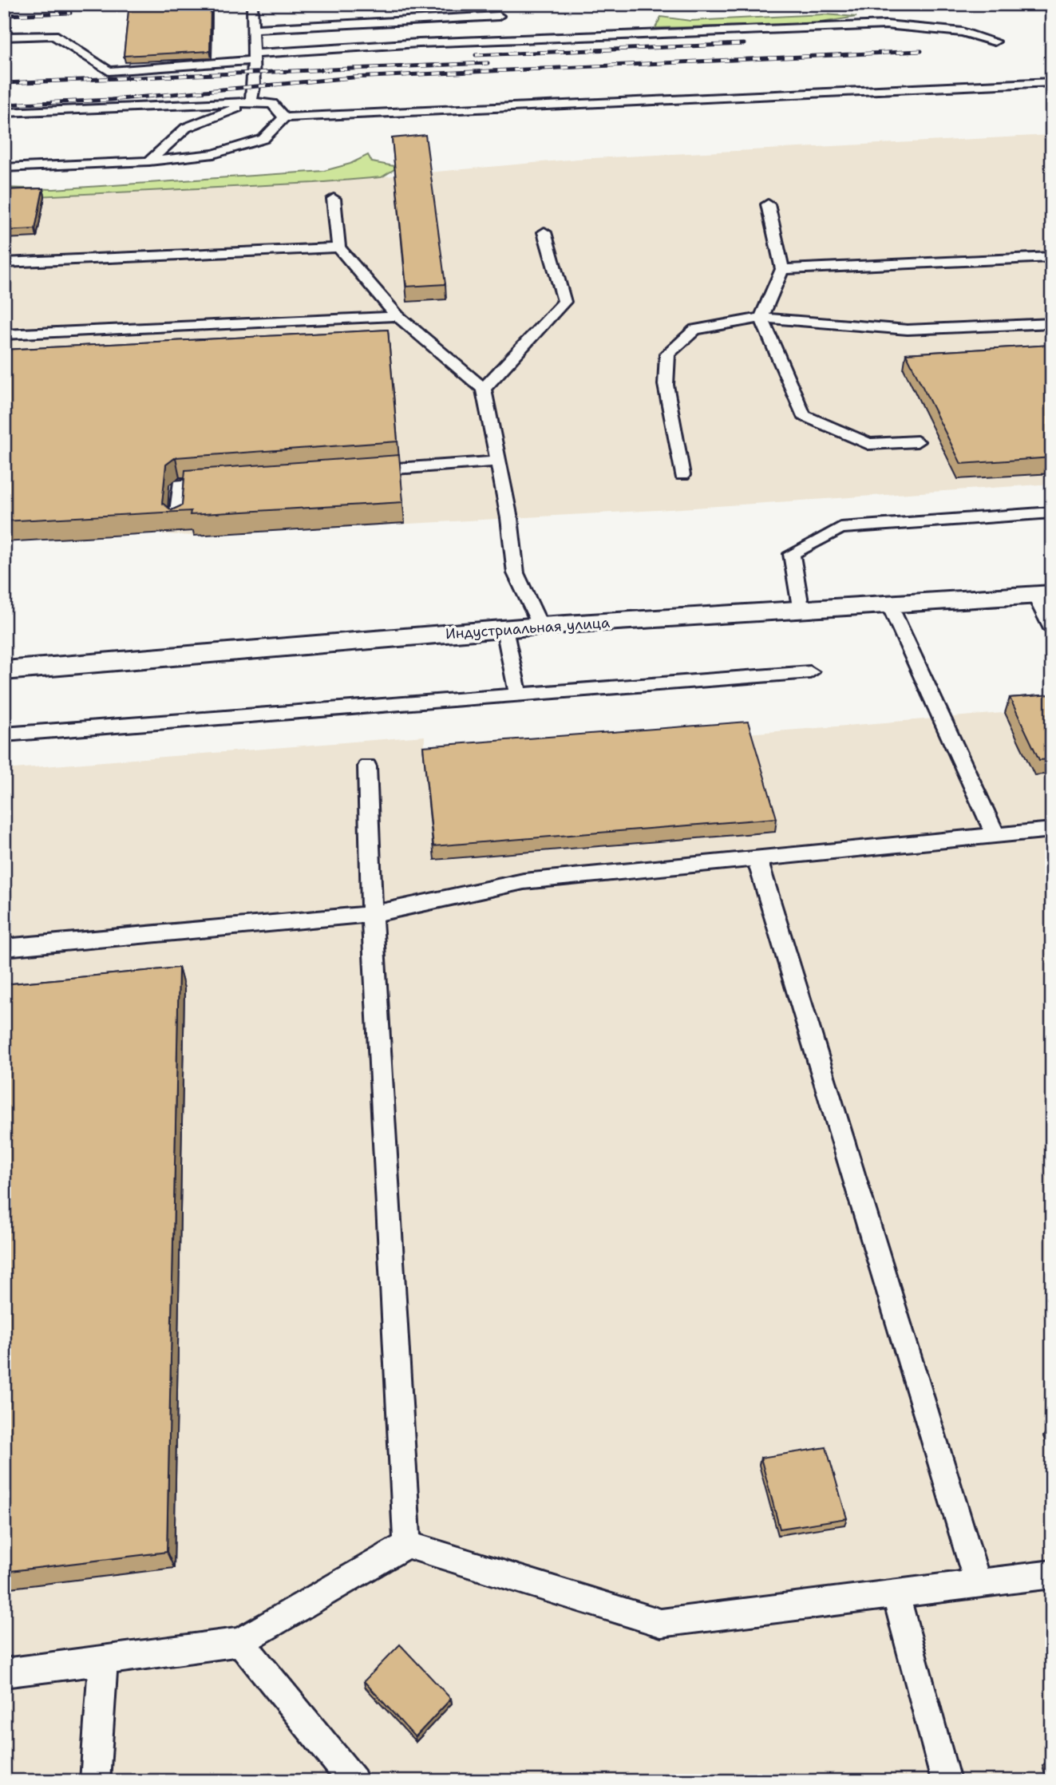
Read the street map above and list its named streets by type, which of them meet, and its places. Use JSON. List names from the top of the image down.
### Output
{
  "streets": {
    "street": ["Индустриальная улица"]
  }
}
